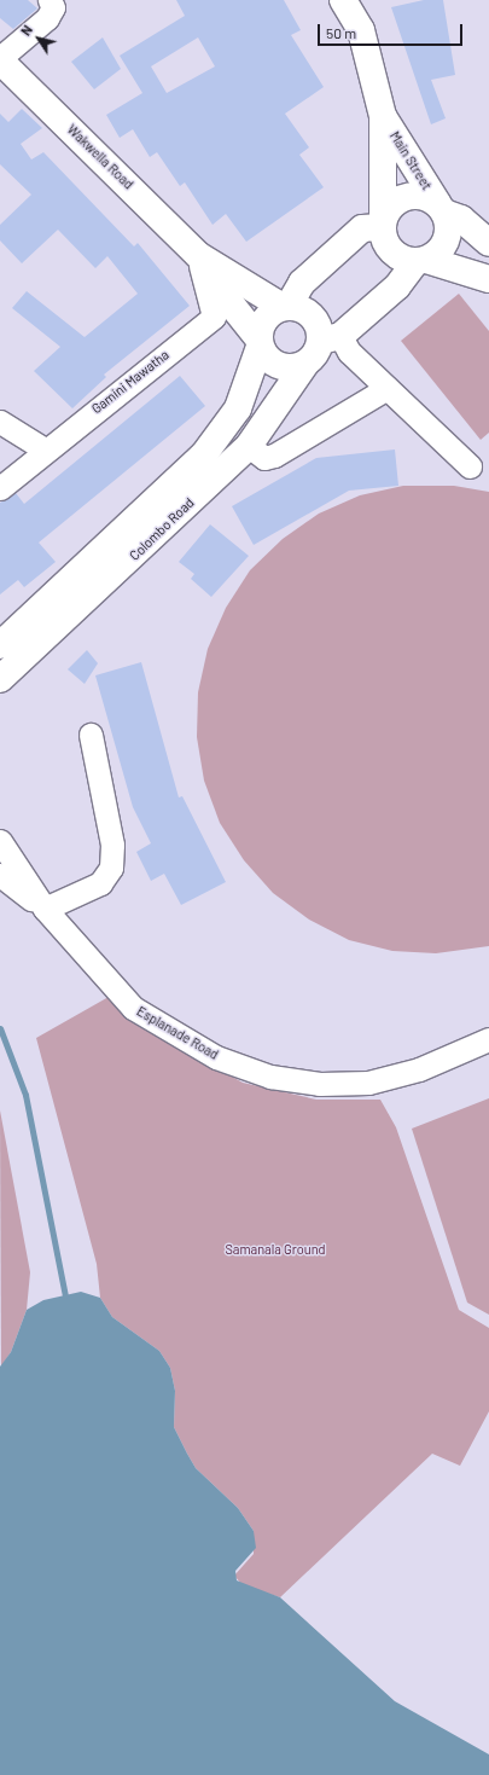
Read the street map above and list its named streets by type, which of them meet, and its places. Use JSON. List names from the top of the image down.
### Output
{
  "streets": {
    "main road": ["Wakwella Road", "Main Street", "Colombo Road"],
    "street": ["Gamini Mawatha", "Esplanade Road"]
  },
  "crossings": [
    ["Wakwella Road", "Gamini Mawatha"],
    ["Wakwella Road", "Colombo Road"]
  ],
  "parks": ["Samanala Ground"],
  "scale_bar": "50 m",
  "north": "top left"
}
